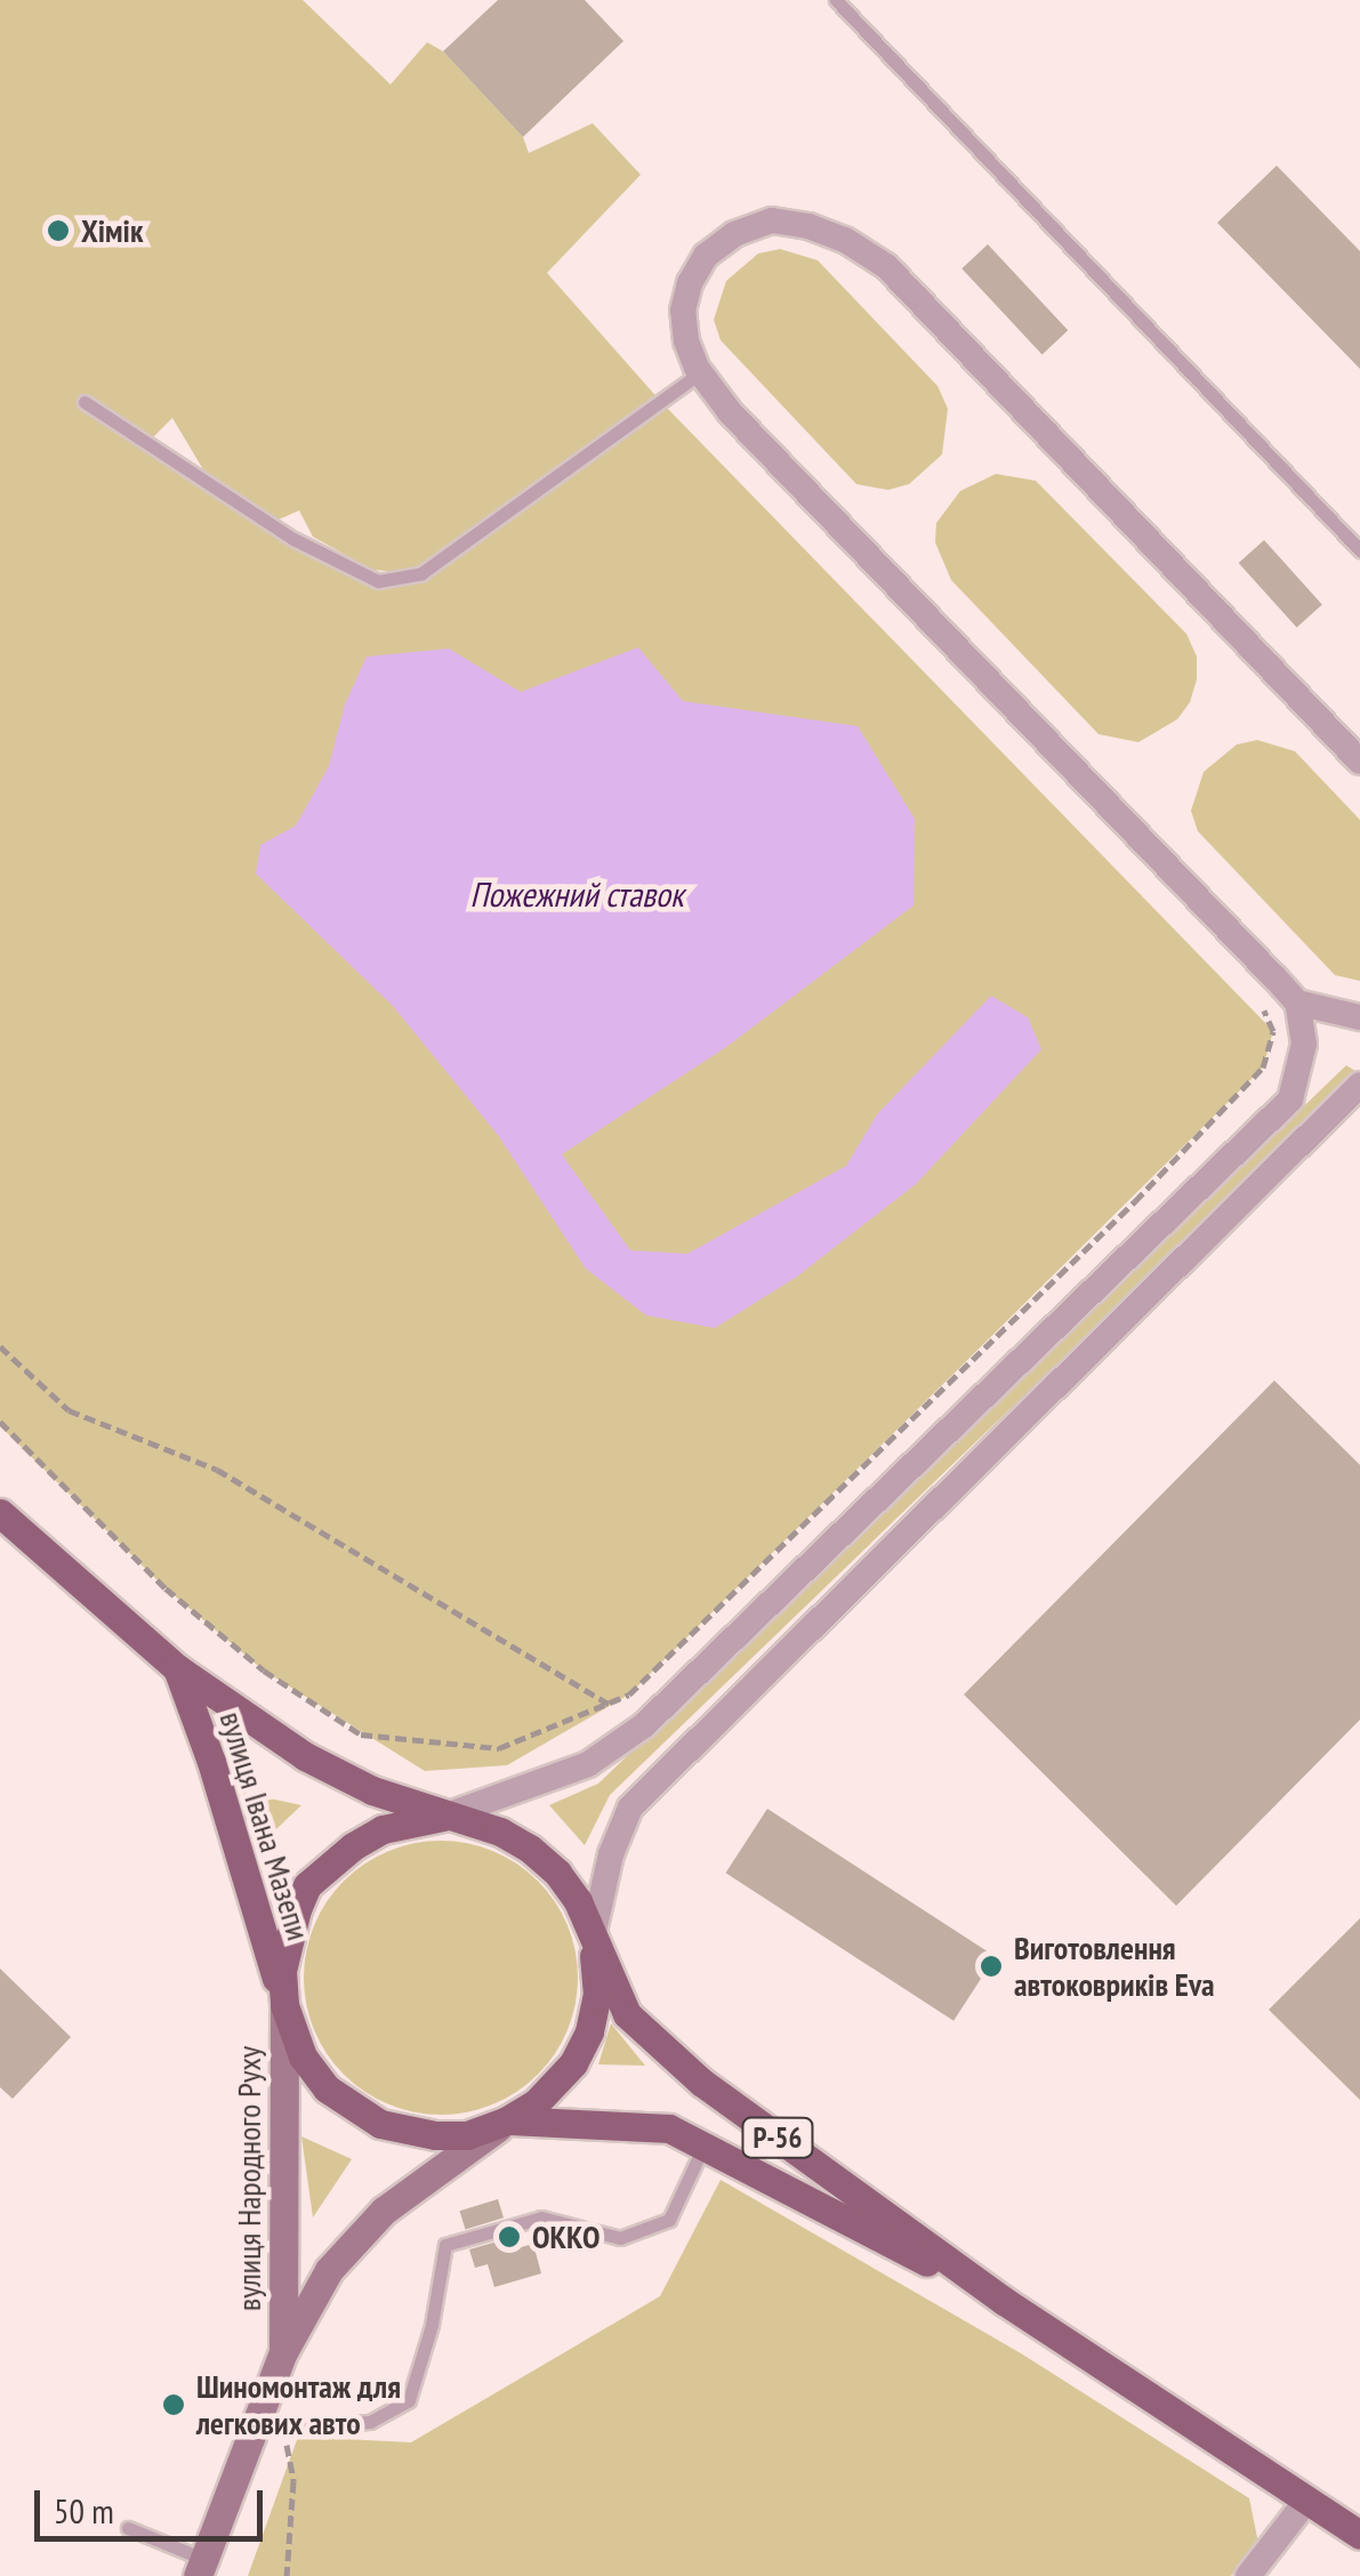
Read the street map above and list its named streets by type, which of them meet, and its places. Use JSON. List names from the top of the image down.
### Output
{
  "streets": {
    "main road": ["вулиця Івана Мазепи", "Р-56", "вулиця Народного Руху"]
  },
  "crossings": [
    ["вулиця Івана Мазепи", "Р-56"],
    ["вулиця Івана Мазепи", "вулиця Народного Руху"],
    ["Р-56", "вулиця Народного Руху"]
  ],
  "water": ["Пожежний ставок"],
  "places": [
    "Хімік",
    "Виготовлення автоковриків Eva",
    "ОККО",
    "Шиномонтаж для легкових авто"
  ],
  "scale_bar": "50 m"
}
